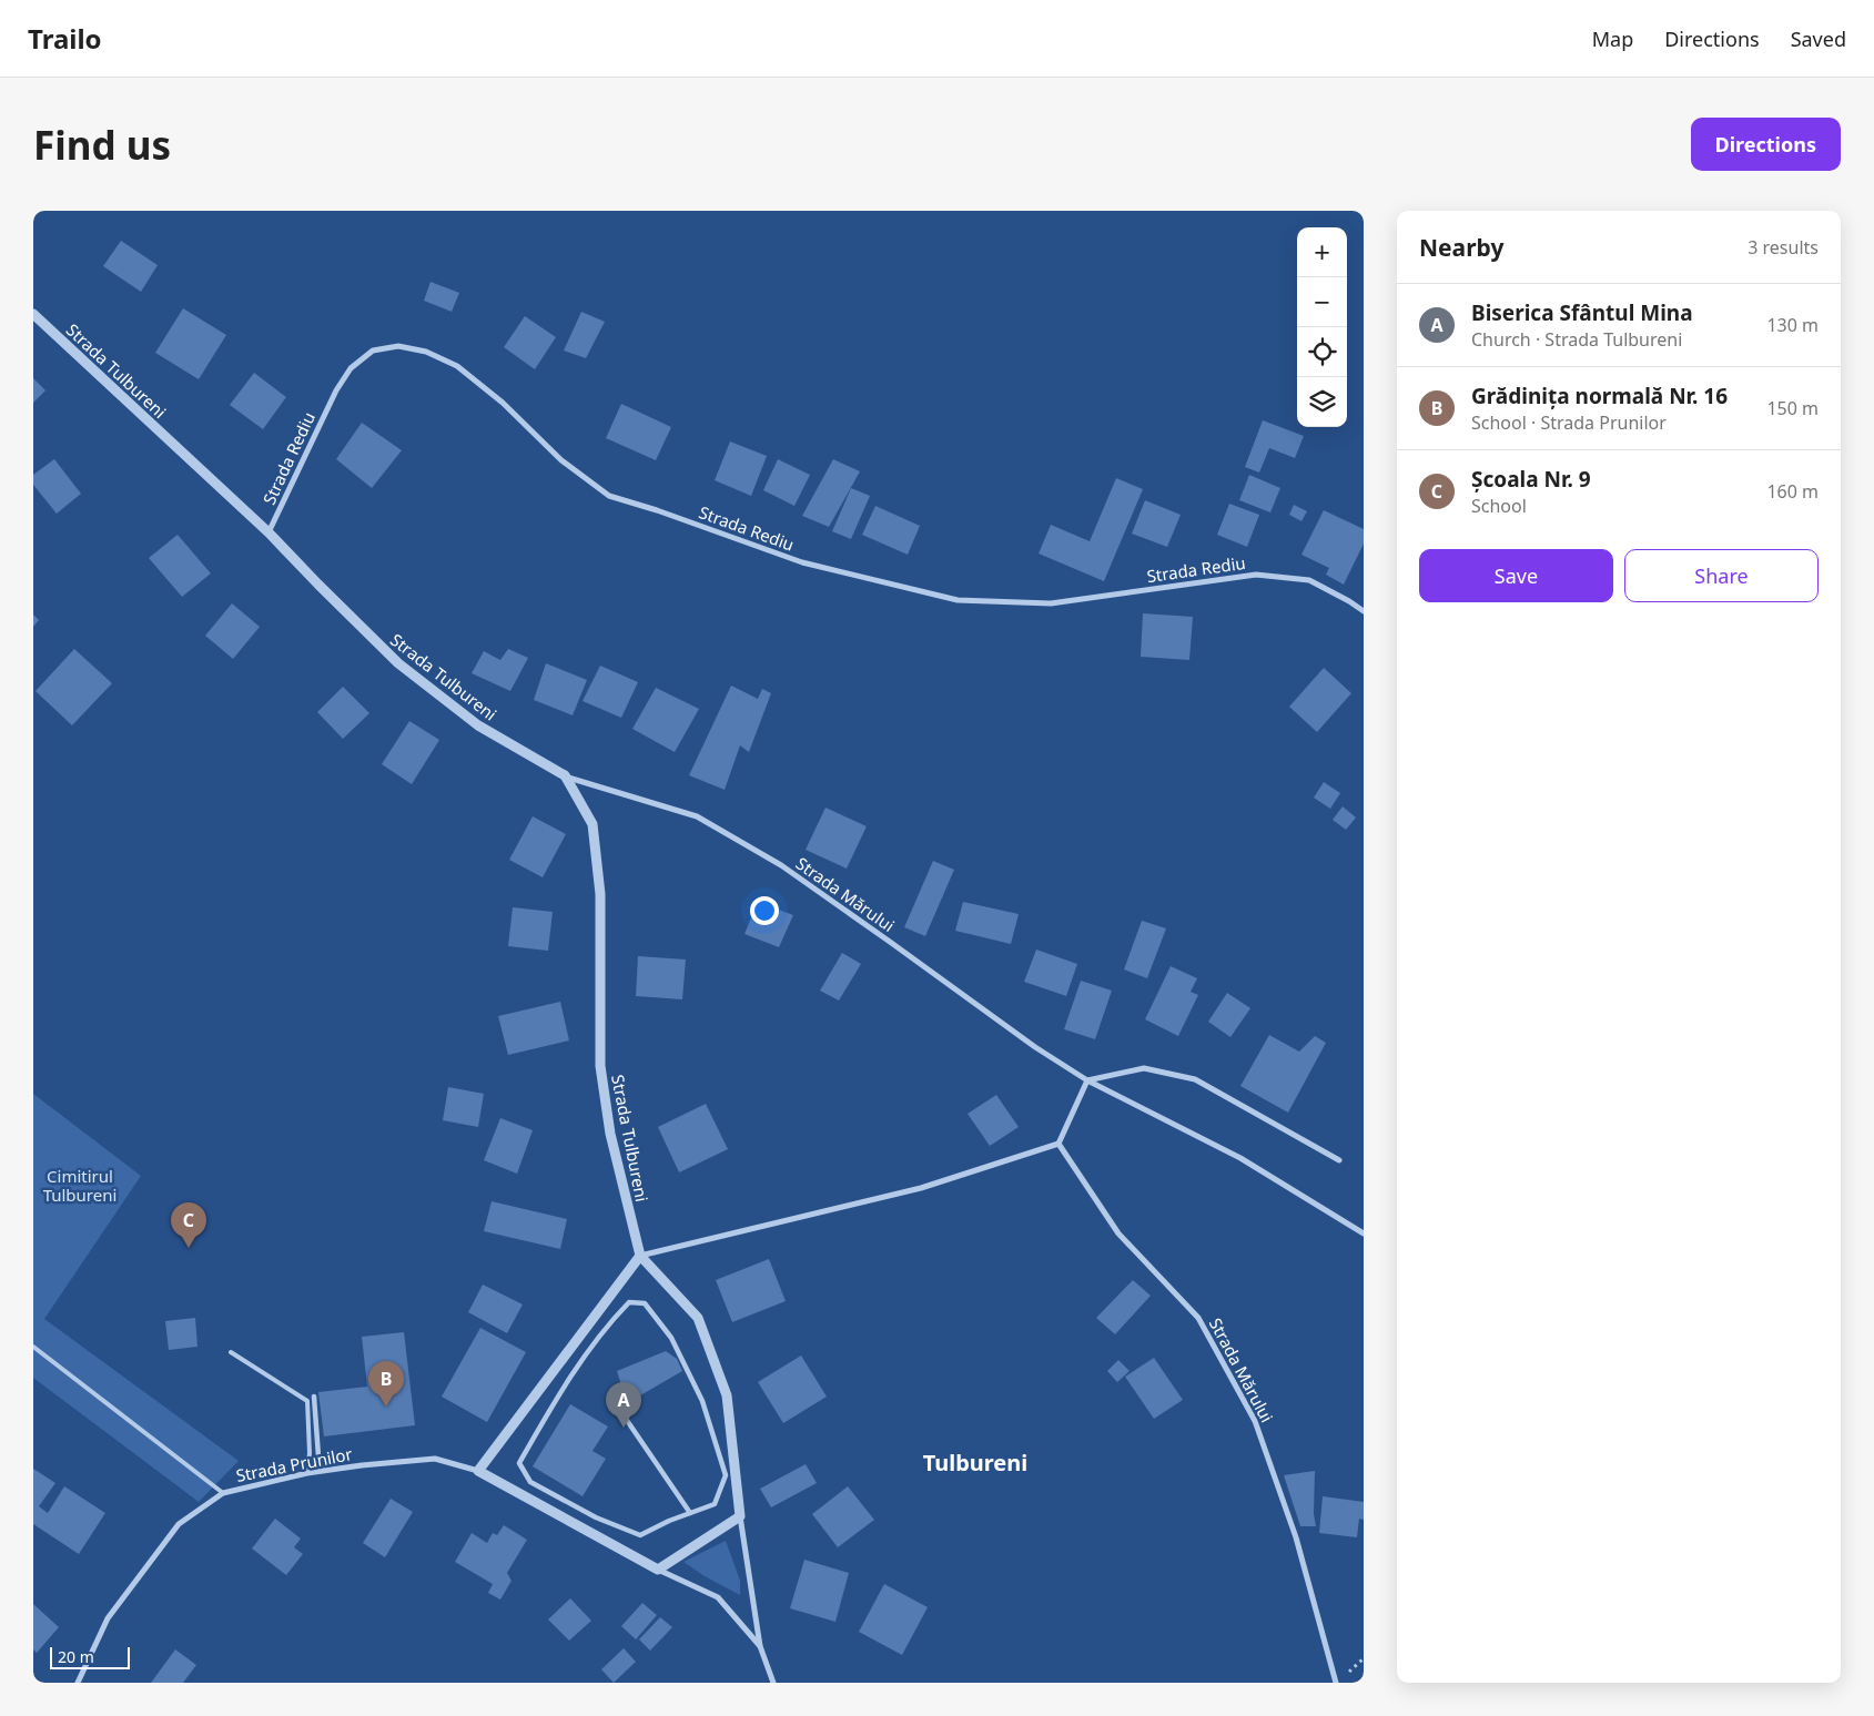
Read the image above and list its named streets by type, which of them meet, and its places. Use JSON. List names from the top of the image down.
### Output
{
  "streets": {
    "street": [
      "Strada Tulbureni",
      "Strada Rediu",
      "Strada Mărului",
      "Strada Prunilor"
    ]
  },
  "crossings": [
    ["Strada Tulbureni", "Strada Rediu"],
    ["Strada Tulbureni", "Strada Mărului"],
    ["Strada Tulbureni", "Strada Prunilor"]
  ],
  "districts": ["Tulbureni"],
  "parks": ["Cimitirul Tulbureni"],
  "scale_bar": "20 m",
  "page": {
    "header": "Trailo",
    "nav": ["Map", "Directions", "Saved"],
    "buttons": [
      "Directions",
      ["Save", "Share"]
    ],
    "title": "Find us",
    "heading": ["Nearby", "3 results"],
    "map_buttons": ["+", "−"],
    "list": [
      {
        "mark": "A",
        "name": "Biserica Sfântul Mina",
        "note": "Church · Strada Tulbureni",
        "value": "130 m"
      },
      {
        "mark": "B",
        "name": "Grădinița normală Nr. 16",
        "note": "School · Strada Prunilor",
        "value": "150 m"
      },
      {
        "mark": "C",
        "name": "Școala Nr. 9",
        "note": "School",
        "value": "160 m"
      }
    ],
    "pins": ["C", "B", "A"],
    "scale": "20 m"
  }
}
